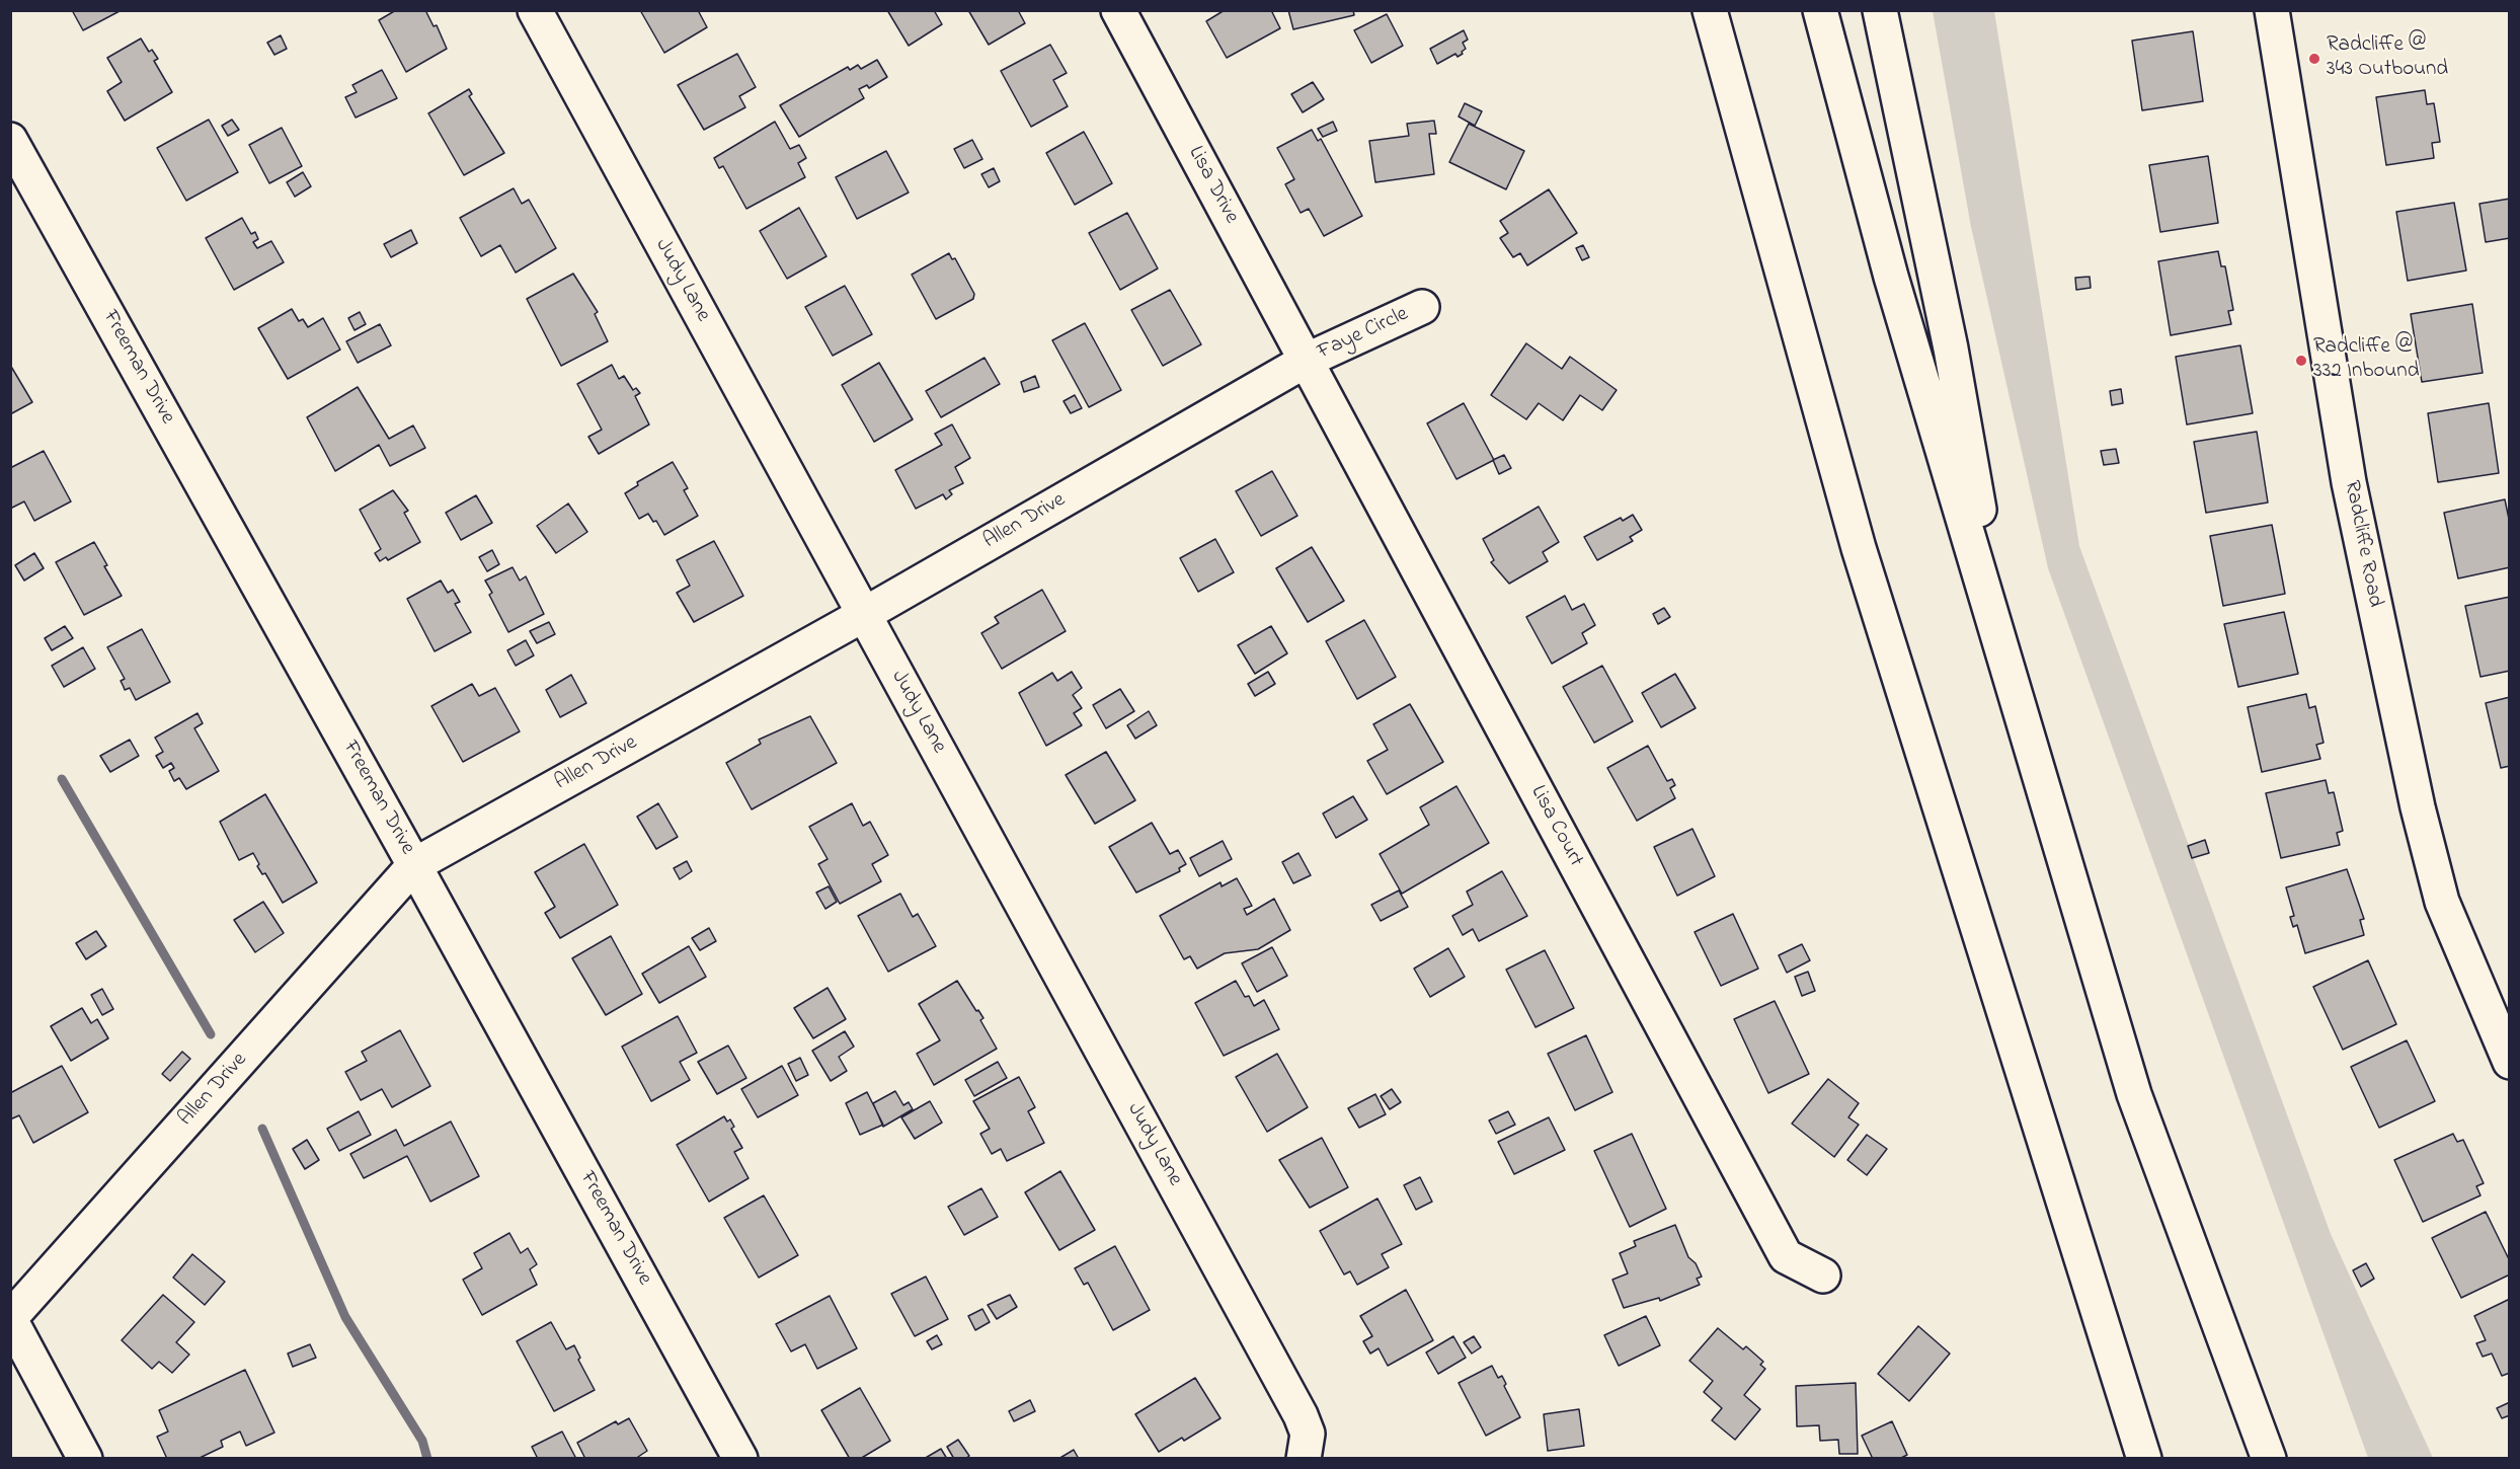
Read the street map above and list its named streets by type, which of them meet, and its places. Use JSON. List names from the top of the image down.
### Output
{
  "streets": {
    "main road": [
      "Lisa Drive",
      "Judy Lane",
      "Faye Circle",
      "Freeman Drive",
      "Allen Drive",
      "Radcliffe Road",
      "Lisa Court"
    ]
  },
  "crossings": [
    ["Lisa Drive", "Faye Circle"],
    ["Lisa Drive", "Allen Drive"],
    ["Lisa Drive", "Lisa Court"],
    ["Judy Lane", "Allen Drive"],
    ["Faye Circle", "Allen Drive"],
    ["Faye Circle", "Lisa Court"],
    ["Freeman Drive", "Allen Drive"],
    ["Allen Drive", "Lisa Court"]
  ],
  "places": ["Radcliffe @ 343 Outbound", "Radcliffe @ 332 Inbound"]
}
